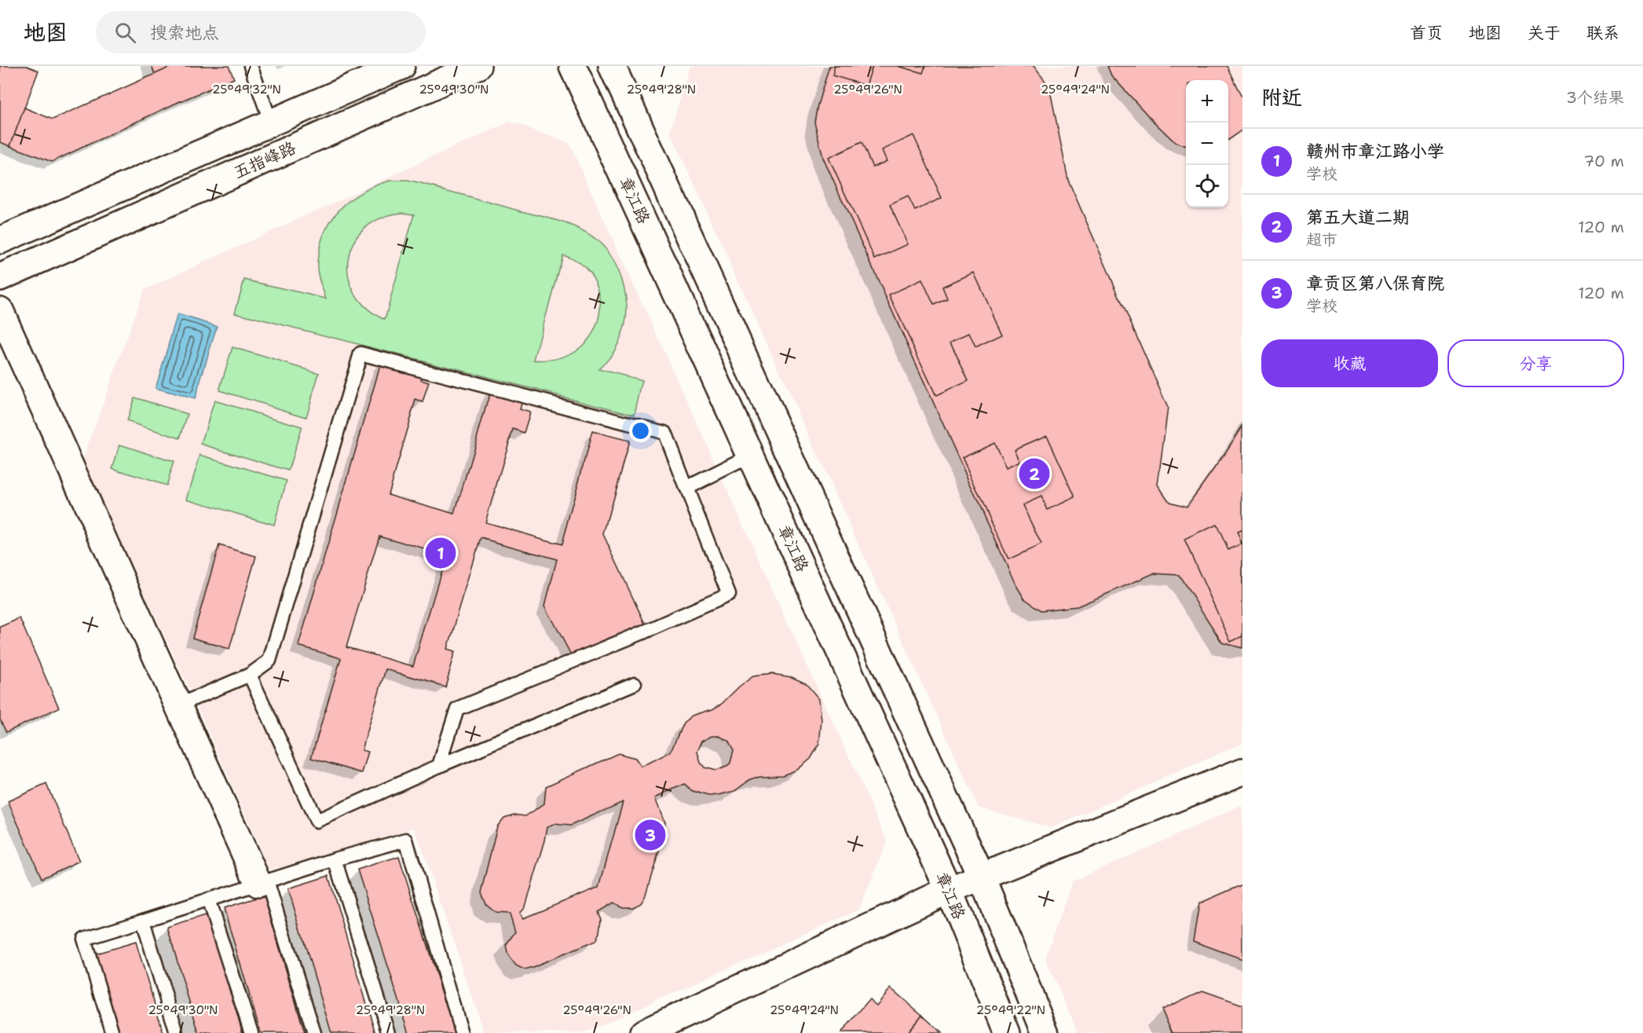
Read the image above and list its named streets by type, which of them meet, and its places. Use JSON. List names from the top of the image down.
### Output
{
  "streets": {
    "main road": ["五指峰路", "章江路"]
  },
  "page": {
    "header": "地图",
    "search": "搜索地点",
    "nav": [
      "首页",
      "地图",
      "关于",
      "联系"
    ],
    "heading": ["附近", "3个结果"],
    "map_buttons": ["+", "−"],
    "list": [
      {
        "mark": "1",
        "name": "赣州市章江路小学",
        "note": "学校",
        "value": "70 m"
      },
      {
        "mark": "2",
        "name": "第五大道二期",
        "note": "超市",
        "value": "120 m"
      },
      {
        "mark": "3",
        "name": "章贡区第八保育院",
        "note": "学校",
        "value": "120 m"
      }
    ],
    "buttons": ["收藏", "分享"],
    "pins": ["2", "1", "3"]
  },
  "coordinates": [
    "25°49'32\"N",
    "25°49'30\"N",
    "25°49'28\"N",
    "25°49'26\"N",
    "25°49'24\"N",
    "25°49'22\"N"
  ]
}
